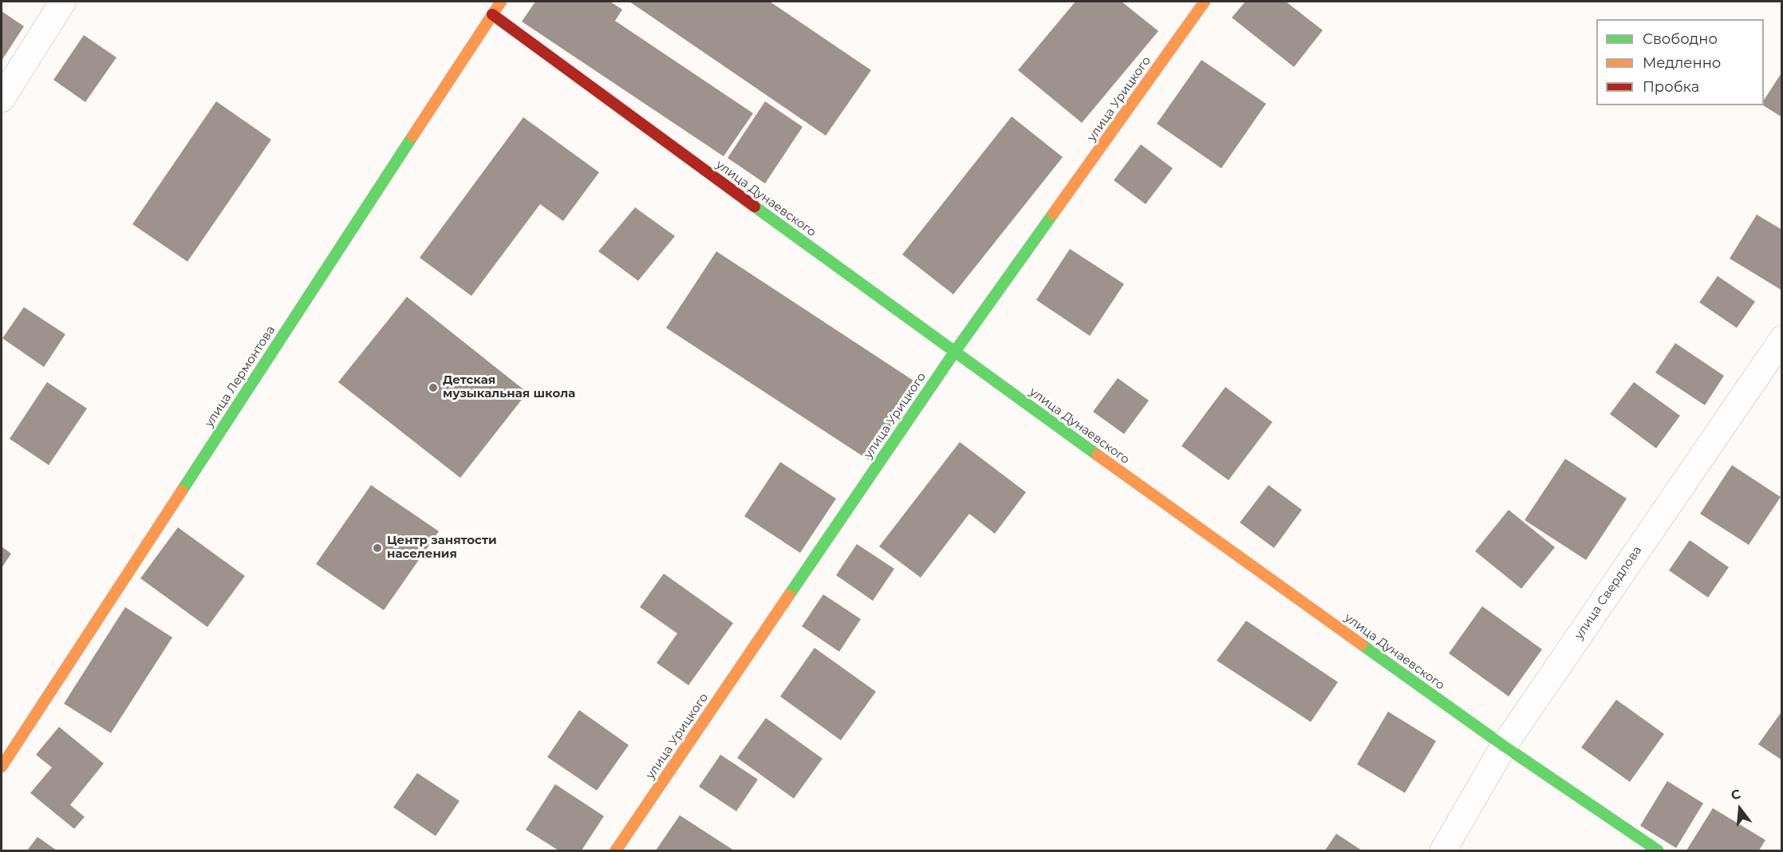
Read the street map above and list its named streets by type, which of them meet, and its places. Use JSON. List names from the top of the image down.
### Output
{
  "streets": {
    "street": [
      "улица Урицкого",
      "улица Дунаевского",
      "улица Лермонтова",
      "улица Свердлова"
    ]
  },
  "crossings": [
    ["улица Урицкого", "улица Дунаевского"],
    ["улица Дунаевского", "улица Лермонтова"],
    ["улица Дунаевского", "улица Свердлова"]
  ],
  "places": ["Детская музыкальная школа", "Центр занятости населения"],
  "legend": ["Свободно", "Медленно", "Пробка"],
  "north": "top"
}
